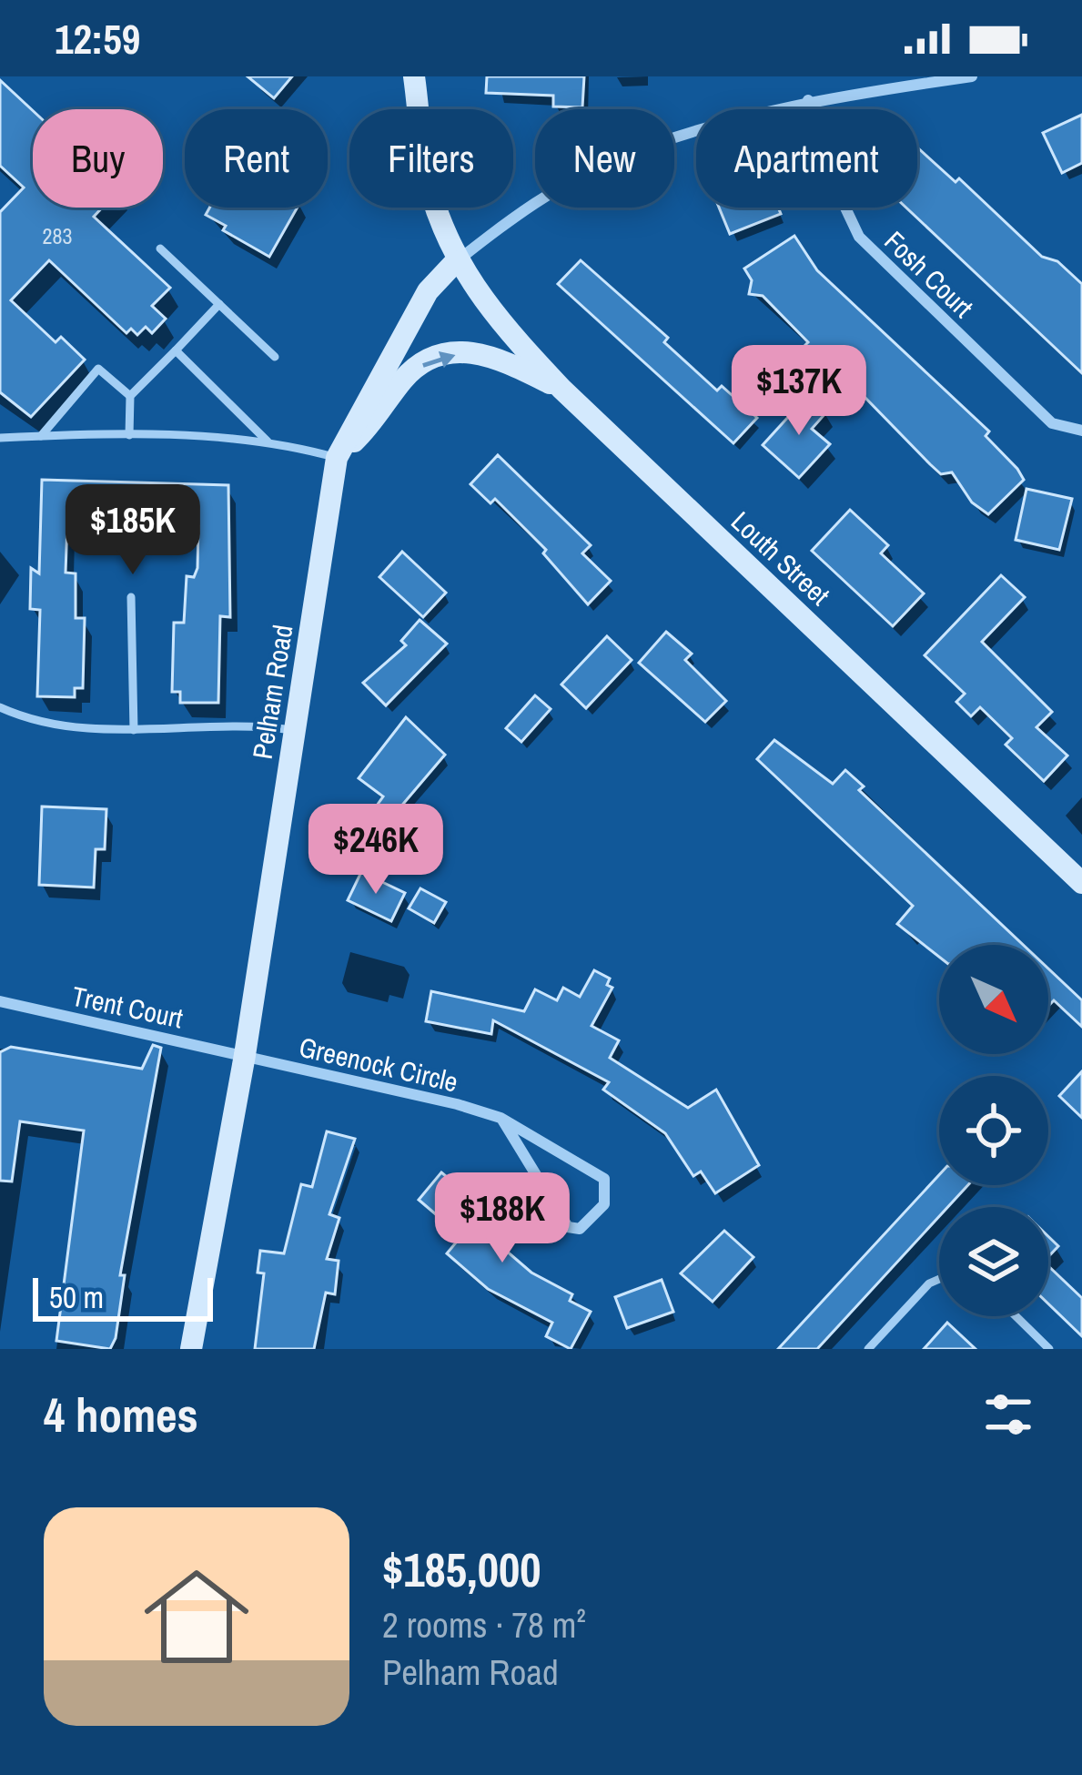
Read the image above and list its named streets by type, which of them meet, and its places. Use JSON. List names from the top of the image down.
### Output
{
  "streets": {
    "main road": ["Louth Street", "Pelham Road"],
    "street": ["Fosh Court", "Trent Court", "Greenock Circle"]
  },
  "crossings": [
    ["Louth Street", "Pelham Road"],
    ["Pelham Road", "Trent Court"],
    ["Pelham Road", "Greenock Circle"],
    ["Trent Court", "Greenock Circle"]
  ],
  "house_numbers": ["283"],
  "scale_bar": "50 m",
  "north": "bottom right",
  "page": {
    "status": "12:59",
    "chip": [
      "Buy",
      "Rent",
      "Filters",
      "New",
      "Apartment"
    ],
    "price": [
      "$137K",
      "$185K",
      "$246K",
      "$188K"
    ],
    "scale": "50 m",
    "heading": "4 homes",
    "list": [
      {
        "name": "$185,000",
        "note": "2 rooms · 78 m² · Pelham Road"
      }
    ]
  }
}
